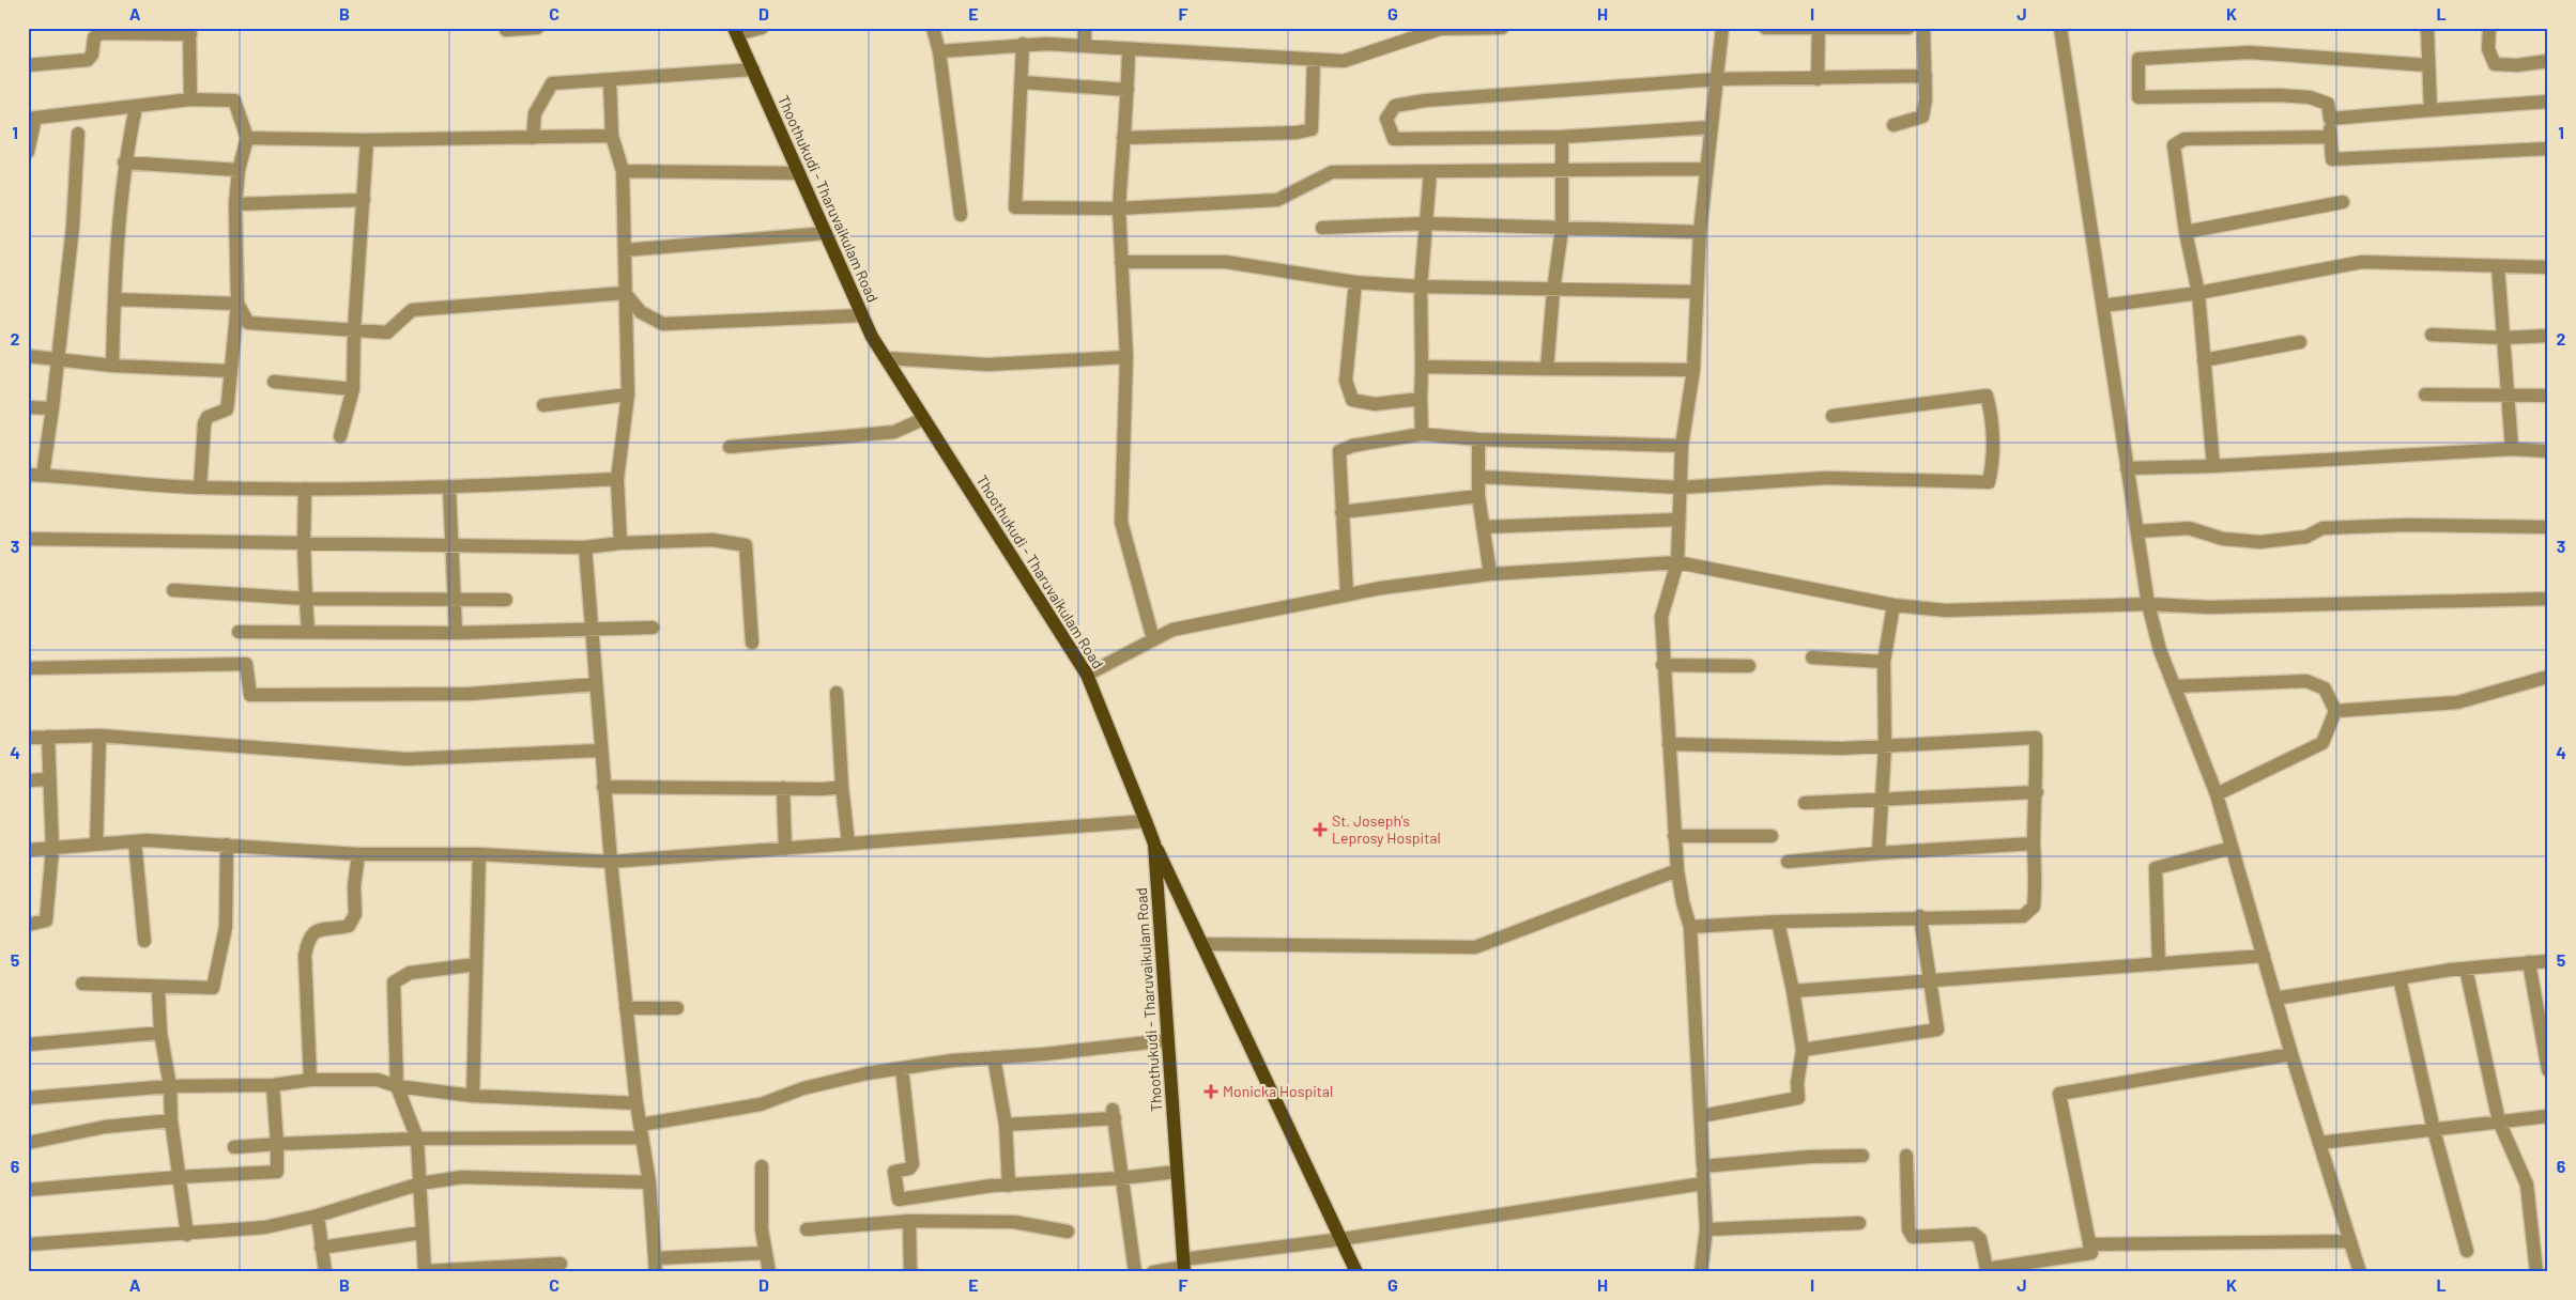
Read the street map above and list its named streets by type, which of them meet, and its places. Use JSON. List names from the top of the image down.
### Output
{
  "streets": {
    "main road": ["Thoothukudi - Tharuvaikulam Road"]
  },
  "places": {
    "health": ["St. Joseph's Leprosy Hospital", "Monicka Hospital"]
  },
  "grid": {
    "columns": [
      "A",
      "B",
      "C",
      "D",
      "E",
      "F",
      "G",
      "H",
      "I",
      "J",
      "K",
      "L"
    ],
    "rows": [
      "1",
      "2",
      "3",
      "4",
      "5",
      "6"
    ]
  }
}
